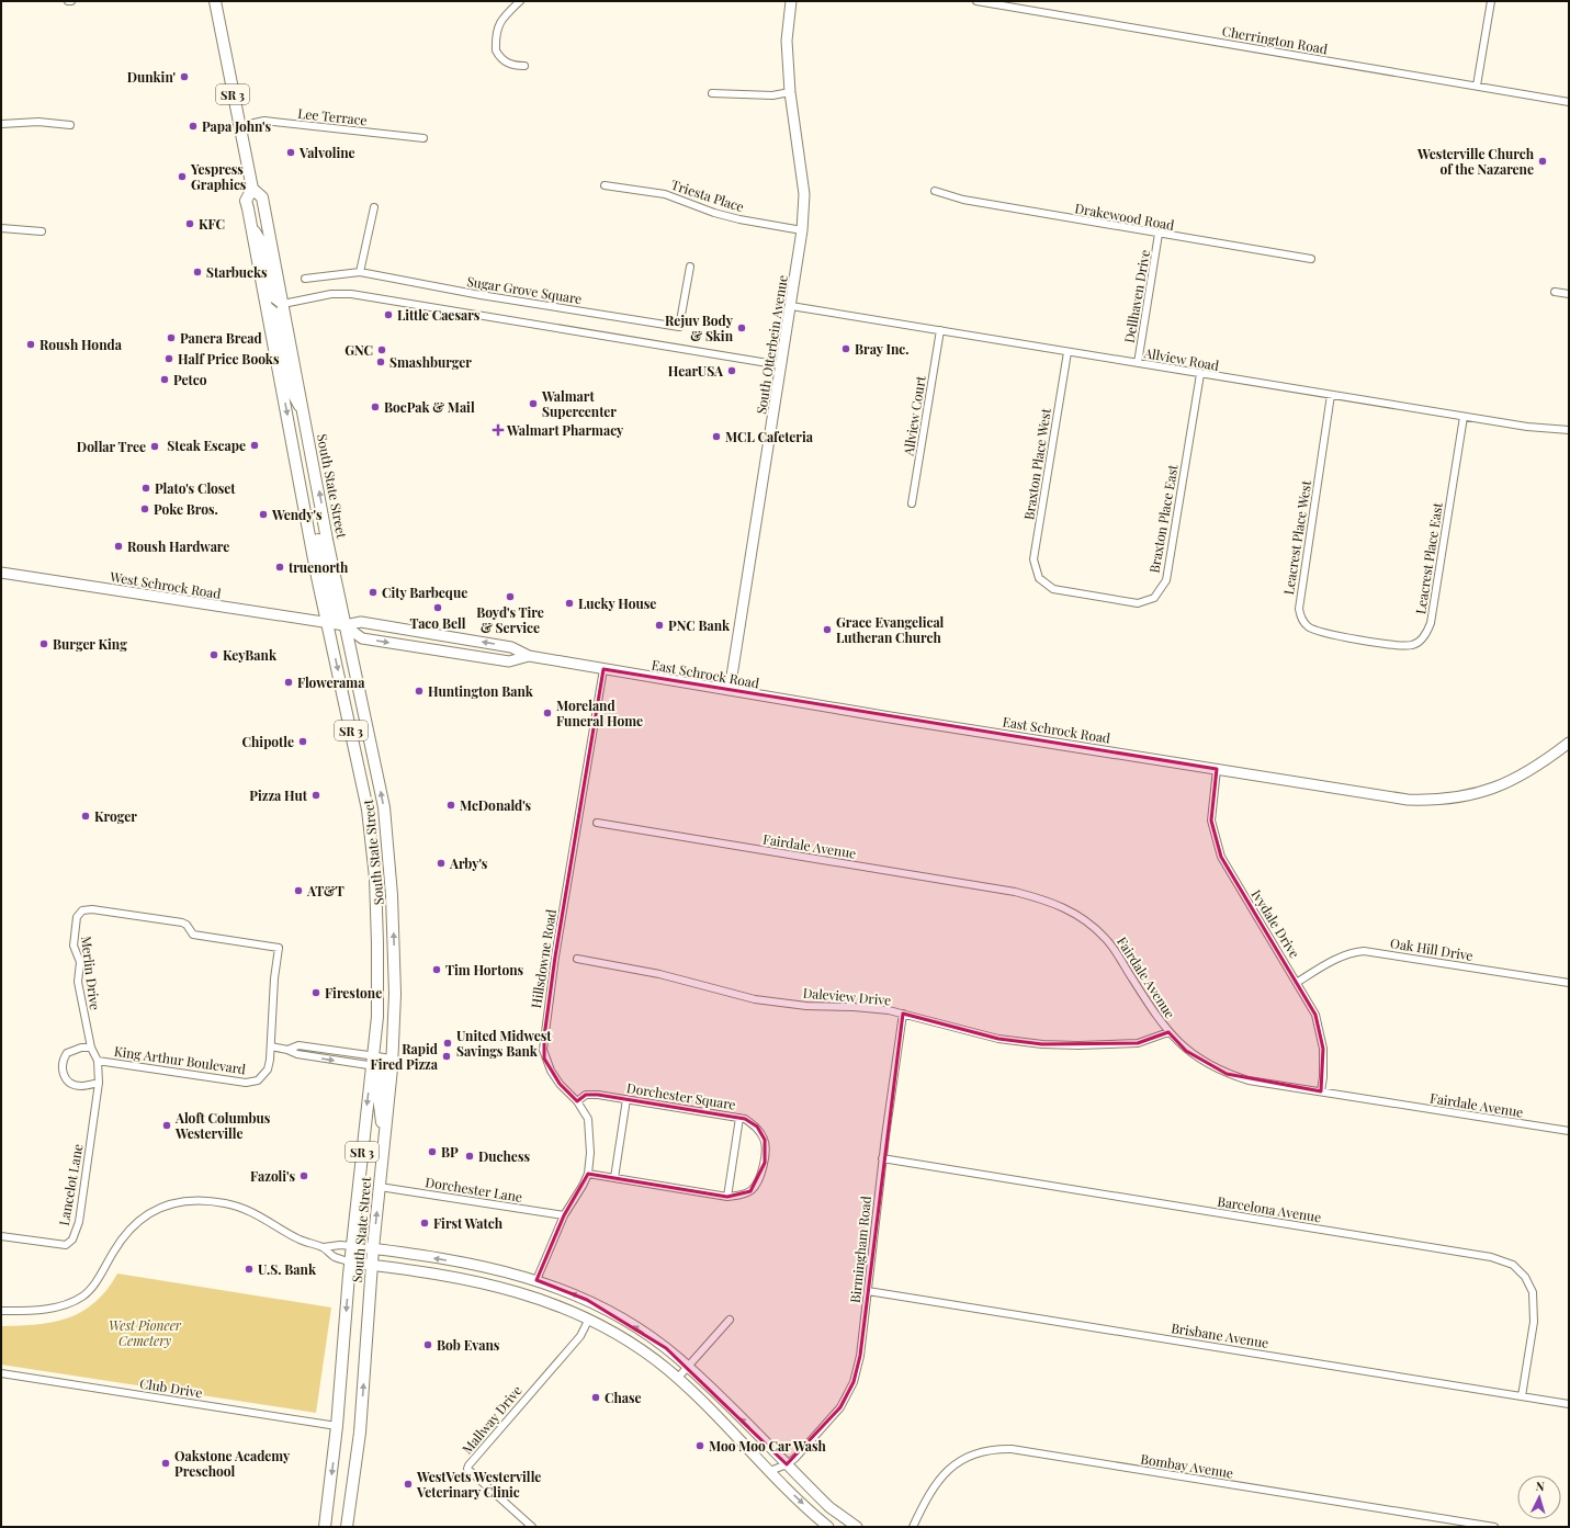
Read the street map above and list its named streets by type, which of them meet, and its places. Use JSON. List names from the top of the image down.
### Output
{
  "streets": {
    "main road": ["SR 3", "South State Street"],
    "street": [
      "Cherrington Road",
      "Lee Terrace",
      "Triesta Place",
      "Drakewood Road",
      "Sugar Grove Square",
      "Dellhaven Drive",
      "South Otterbein Avenue",
      "Allview Road",
      "Allview Court",
      "Braxton Place West",
      "Braxton Place East",
      "Leacrest Place West",
      "Leacrest Place East",
      "West Schrock Road",
      "East Schrock Road",
      "Fairdale Avenue",
      "Ivydale Drive",
      "Oak Hill Drive",
      "Hillsdowne Road",
      "Merlin Drive",
      "Daleview Drive",
      "King Arthur Boulevard",
      "Dorchester Square",
      "Lancelot Lane",
      "Dorchester Lane",
      "Barcelona Avenue",
      "Birmingham Road",
      "Brisbane Avenue",
      "Club Drive",
      "Mallway Drive",
      "Bombay Avenue"
    ]
  },
  "crossings": [
    ["Lee Terrace", "South State Street"],
    ["Triesta Place", "South Otterbein Avenue"],
    ["Drakewood Road", "Dellhaven Drive"],
    ["Dellhaven Drive", "Allview Road"],
    ["South Otterbein Avenue", "Allview Road"],
    ["South Otterbein Avenue", "East Schrock Road"],
    ["Allview Road", "Allview Court"],
    ["Allview Road", "Braxton Place West"],
    ["Allview Road", "Braxton Place East"],
    ["Allview Road", "Leacrest Place West"],
    ["Allview Road", "Leacrest Place East"],
    ["Braxton Place West", "Braxton Place East"],
    ["South State Street", "West Schrock Road"],
    ["South State Street", "East Schrock Road"],
    ["South State Street", "Dorchester Lane"],
    ["South State Street", "Club Drive"],
    ["Leacrest Place West", "Leacrest Place East"],
    ["West Schrock Road", "East Schrock Road"],
    ["East Schrock Road", "Ivydale Drive"],
    ["East Schrock Road", "Hillsdowne Road"],
    ["Fairdale Avenue", "Ivydale Drive"],
    ["Fairdale Avenue", "Daleview Drive"],
    ["Ivydale Drive", "Oak Hill Drive"],
    ["Hillsdowne Road", "Dorchester Square"],
    ["Hillsdowne Road", "Dorchester Lane"],
    ["Merlin Drive", "King Arthur Boulevard"],
    ["Merlin Drive", "Lancelot Lane"],
    ["Daleview Drive", "Birmingham Road"],
    ["King Arthur Boulevard", "Lancelot Lane"],
    ["Barcelona Avenue", "Birmingham Road"],
    ["Barcelona Avenue", "Brisbane Avenue"],
    ["Birmingham Road", "Brisbane Avenue"]
  ],
  "parks": ["West Pioneer Cemetery"],
  "places": {
    "other": [
      "Dunkin'",
      "Papa John's",
      "Valvoline",
      "Westerville Church of the Nazarene",
      "Yespress Graphics",
      "KFC",
      "Starbucks",
      "Little Caesars",
      "Rejuv Body & Skin",
      "Panera Bread",
      "Roush Honda",
      "Bray Inc.",
      "GNC",
      "Half Price Books",
      "Smashburger",
      "HearUSA",
      "Petco",
      "Walmart Supercenter",
      "BocPak & Mail",
      "MCL Cafeteria",
      "Steak Escape",
      "Dollar Tree",
      "Plato's Closet",
      "Poke Bros.",
      "Wendy's",
      "Roush Hardware",
      "truenorth",
      "City Barbeque",
      "Boyd's Tire & Service",
      "Lucky House",
      "Taco Bell",
      "PNC Bank",
      "Grace Evangelical Lutheran Church",
      "Burger King",
      "KeyBank",
      "Flowerama",
      "Huntington Bank",
      "Moreland Funeral Home",
      "Chipotle",
      "Pizza Hut",
      "McDonald's",
      "Kroger",
      "Arby's",
      "AT&T",
      "Tim Hortons",
      "Firestone",
      "United Midwest Savings Bank",
      "Rapid Fired Pizza",
      "Aloft Columbus Westerville",
      "BP",
      "Duchess",
      "Fazoli's",
      "First Watch",
      "U.S. Bank",
      "Bob Evans",
      "Chase",
      "Moo Moo Car Wash",
      "Oakstone Academy Preschool",
      "WestVets Westerville Veterinary Clinic"
    ],
    "health": ["Walmart Pharmacy"]
  },
  "north": "top"
}
